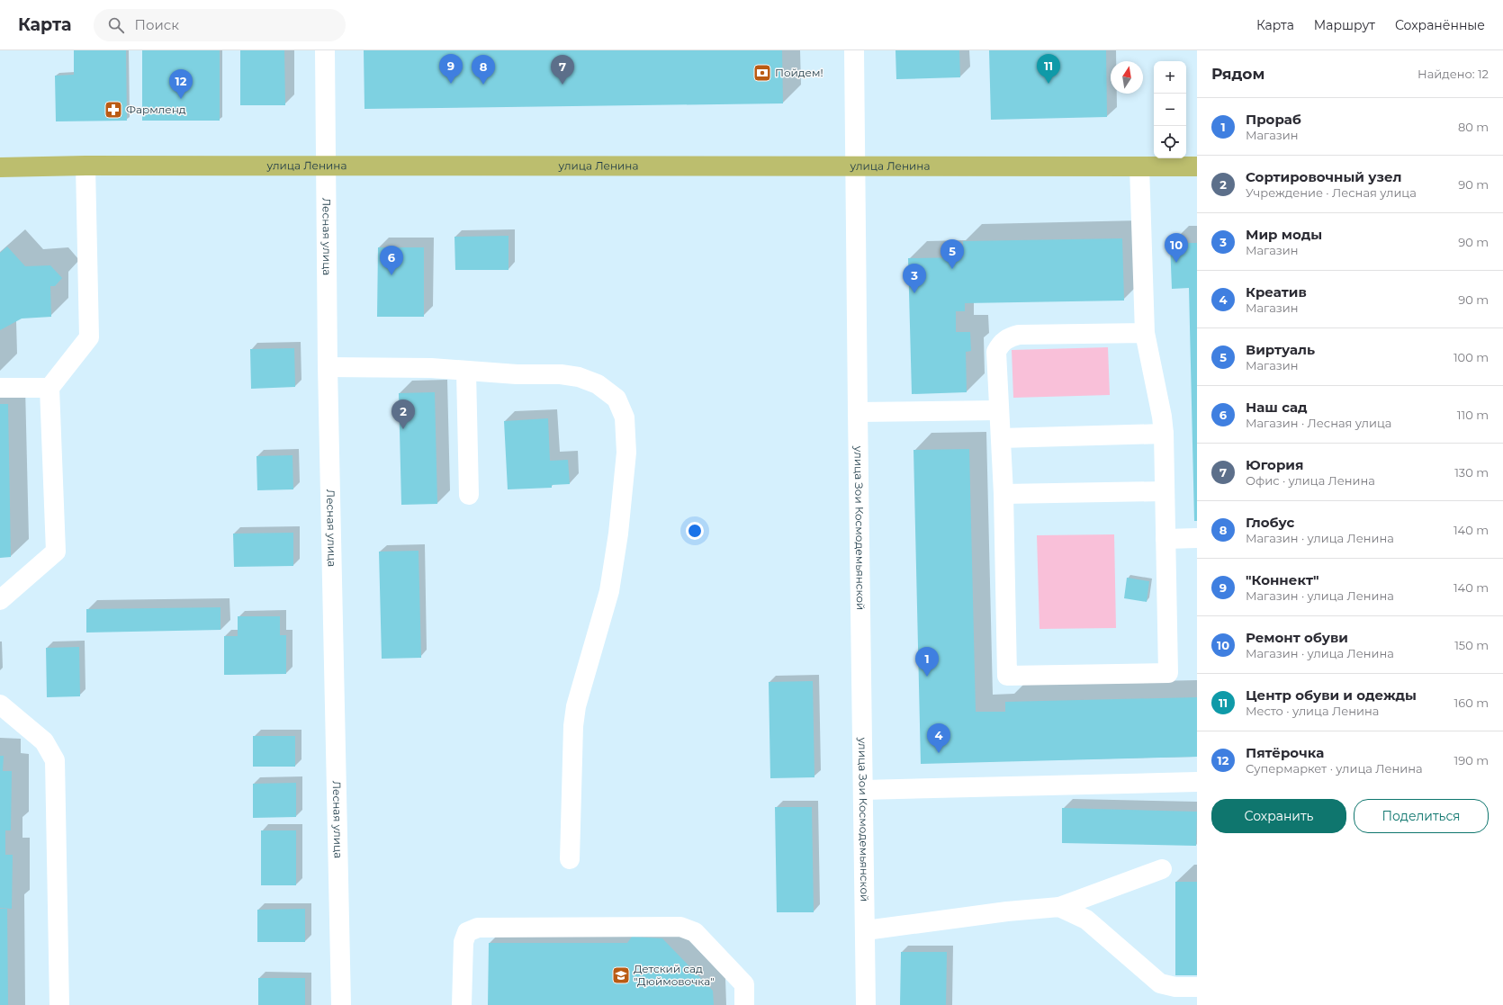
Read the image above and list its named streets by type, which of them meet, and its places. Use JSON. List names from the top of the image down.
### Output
{
  "streets": {
    "main road": ["улица Ленина"],
    "street": ["Лесная улица", "улица Зои Космодемьянской"]
  },
  "crossings": [
    ["улица Ленина", "Лесная улица"],
    ["улица Ленина", "улица Зои Космодемьянской"]
  ],
  "places": {
    "bank": ["Пойдем!"],
    "pharmacy": ["Фармленд"],
    "school or university": ["Детский сад \"Дюймовочка\""]
  },
  "north": "top",
  "page": {
    "header": "Карта",
    "search": "Поиск",
    "nav": ["Карта", "Маршрут", "Сохранённые"],
    "heading": ["Рядом", "Найдено: 12"],
    "pins": [
      "9",
      "11",
      "7",
      "8",
      "12",
      "10",
      "5",
      "6",
      "3",
      "2",
      "1",
      "4"
    ],
    "map_buttons": ["+", "−"],
    "list": [
      {
        "mark": "1",
        "name": "Прораб",
        "note": "Магазин",
        "value": "80 m"
      },
      {
        "mark": "2",
        "name": "Сортировочный узел",
        "note": "Учреждение · Лесная улица",
        "value": "90 m"
      },
      {
        "mark": "3",
        "name": "Мир моды",
        "note": "Магазин",
        "value": "90 m"
      },
      {
        "mark": "4",
        "name": "Креатив",
        "note": "Магазин",
        "value": "90 m"
      },
      {
        "mark": "5",
        "name": "Виртуаль",
        "note": "Магазин",
        "value": "100 m"
      },
      {
        "mark": "6",
        "name": "Наш сад",
        "note": "Магазин · Лесная улица",
        "value": "110 m"
      },
      {
        "mark": "7",
        "name": "Югория",
        "note": "Офис · улица Ленина",
        "value": "130 m"
      },
      {
        "mark": "8",
        "name": "Глобус",
        "note": "Магазин · улица Ленина",
        "value": "140 m"
      },
      {
        "mark": "9",
        "name": "\"Коннект\"",
        "note": "Магазин · улица Ленина",
        "value": "140 m"
      },
      {
        "mark": "10",
        "name": "Ремонт обуви",
        "note": "Магазин · улица Ленина",
        "value": "150 m"
      },
      {
        "mark": "11",
        "name": "Центр обуви и одежды",
        "note": "Место · улица Ленина",
        "value": "160 m"
      },
      {
        "mark": "12",
        "name": "Пятёрочка",
        "note": "Супермаркет · улица Ленина",
        "value": "190 m"
      }
    ],
    "buttons": ["Сохранить", "Поделиться"]
  }
}
